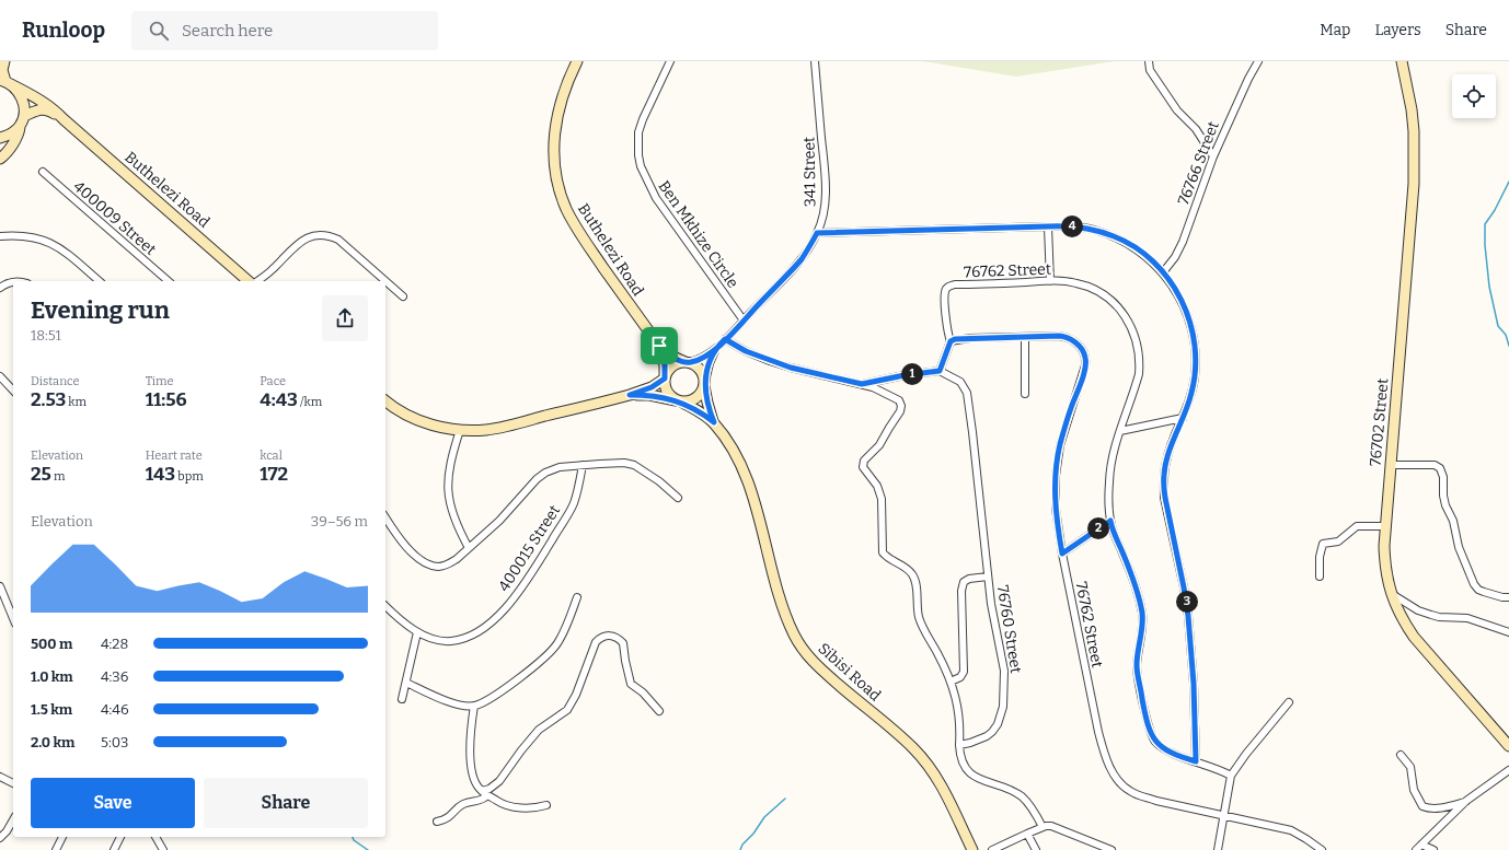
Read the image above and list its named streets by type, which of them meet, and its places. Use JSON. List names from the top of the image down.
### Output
{
  "streets": {
    "street": [
      "76766 Street",
      "341 Street",
      "Buthelezi Road",
      "400009 Street",
      "Ben Mkhize Circle",
      "76762 Street",
      "76702 Street",
      "400015 Street",
      "76760 Street",
      "Sibisi Road"
    ]
  },
  "crossings": [
    ["341 Street", "Buthelezi Road"],
    ["341 Street", "Ben Mkhize Circle"],
    ["341 Street", "Sibisi Road"],
    ["Buthelezi Road", "Sibisi Road"]
  ],
  "page": {
    "header": "Runloop",
    "search": "Search here",
    "nav": ["Map", "Layers", "Share"],
    "pins": [
      "4",
      "1",
      "2",
      "3"
    ],
    "heading": ["Evening run", "18:51"],
    "stats": [
      ["Distance", "2.53 km"],
      ["Time", "11:56"],
      ["Pace", "4:43 /km"],
      ["Elevation", "25 m"],
      ["Heart rate", "143 bpm"],
      ["kcal", "172"]
    ],
    "chart": ["Elevation", "39–56 m"],
    "list": [
      {
        "name": "500 m",
        "note": "4:28"
      },
      {
        "name": "1.0 km",
        "note": "4:36"
      },
      {
        "name": "1.5 km",
        "note": "4:46"
      },
      {
        "name": "2.0 km",
        "note": "5:03"
      }
    ],
    "buttons": ["Save", "Share"]
  }
}
